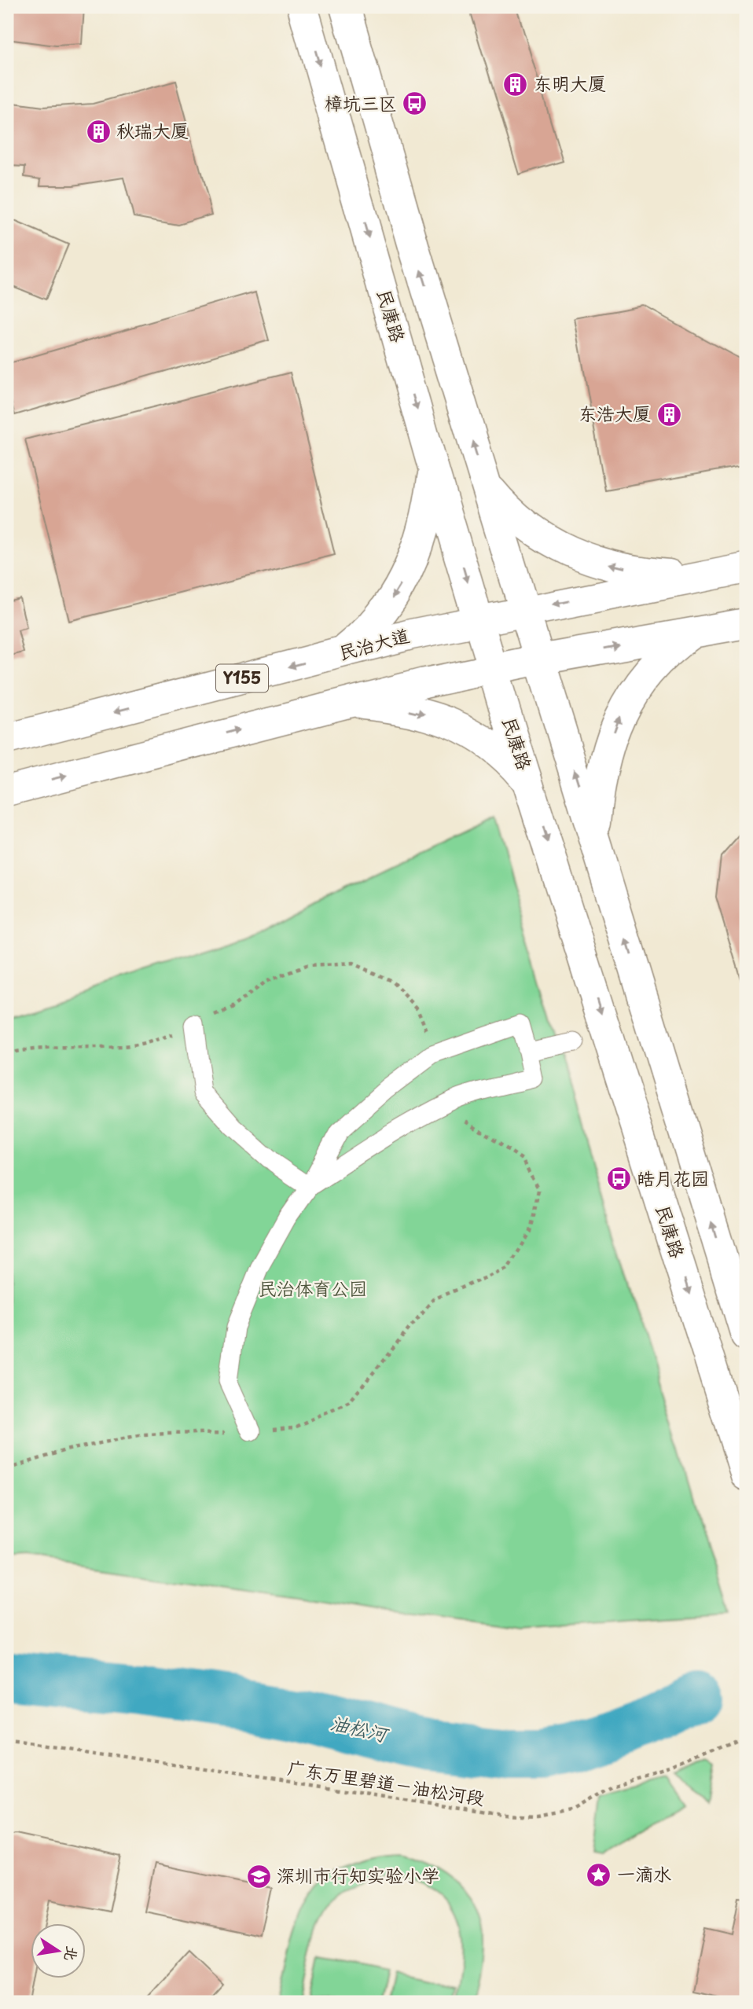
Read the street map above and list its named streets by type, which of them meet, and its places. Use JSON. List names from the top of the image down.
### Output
{
  "streets": {
    "main road": ["民康路", "民治大道", "Y155"],
    "path": ["广东万里碧道－油松河段"]
  },
  "crossings": [
    ["民康路", "民治大道"]
  ],
  "water": ["油松河"],
  "parks": ["民治体育公园"],
  "places": {
    "building": ["东明大厦", "秋瑞大厦", "东浩大厦"],
    "bus stop": ["樟坑三区", "皓月花园"],
    "place": ["一滴水"],
    "school or university": ["深圳市行知实验小学"]
  },
  "north": "right"
}
